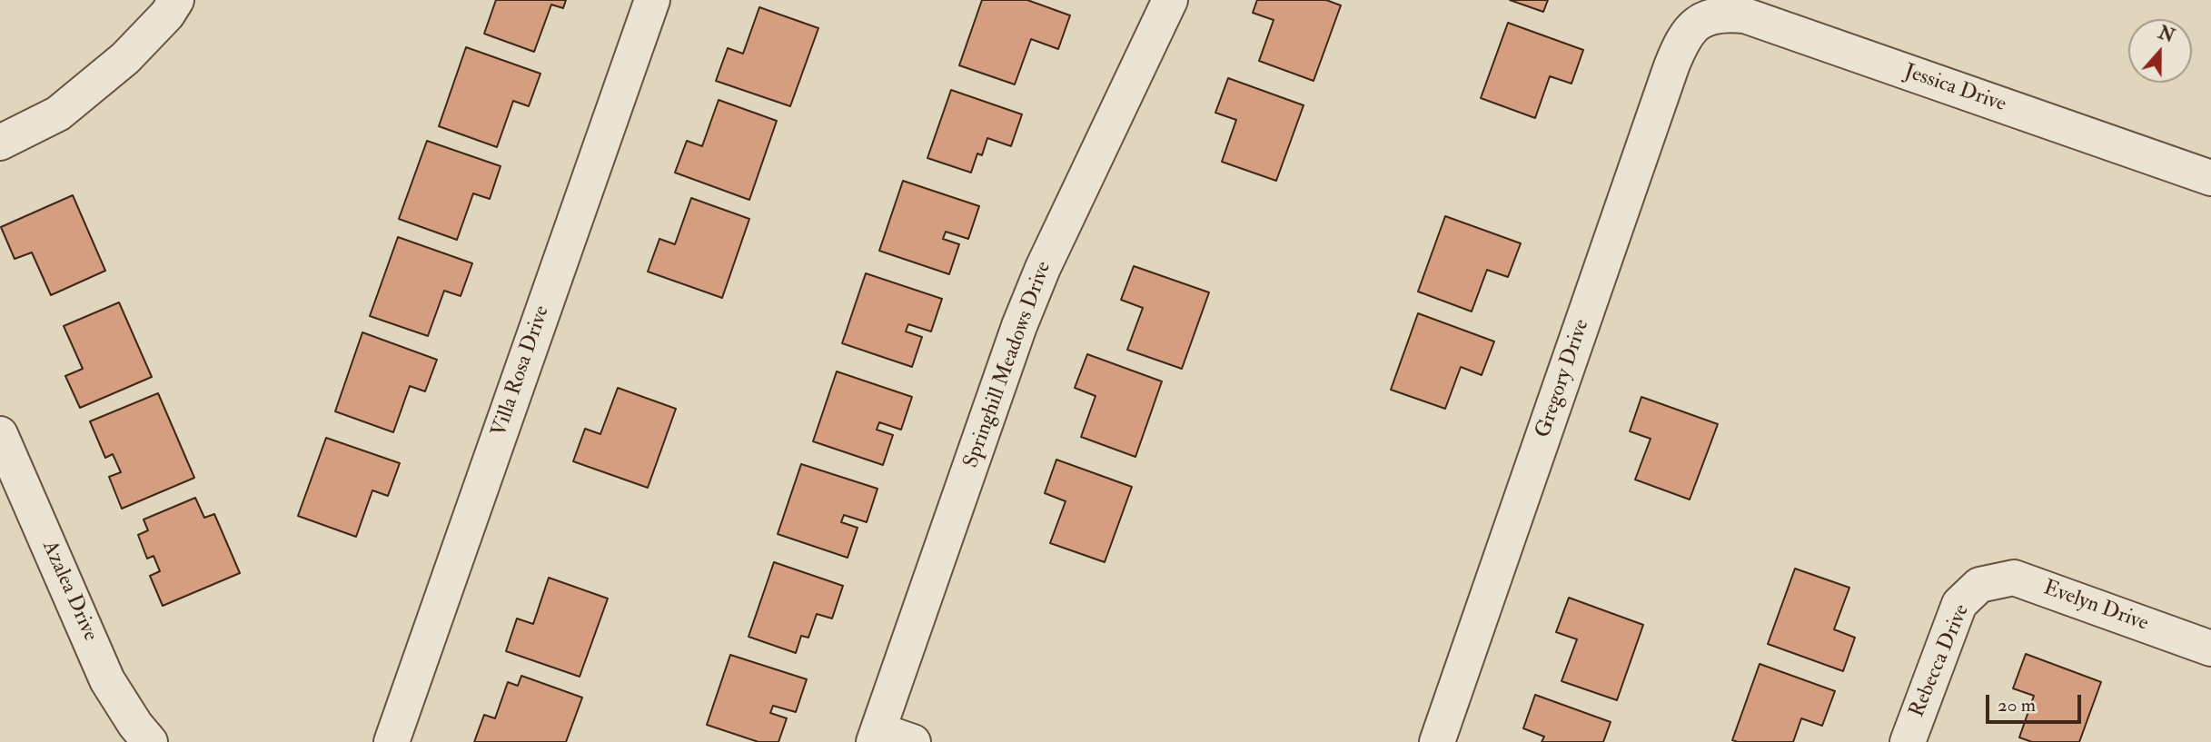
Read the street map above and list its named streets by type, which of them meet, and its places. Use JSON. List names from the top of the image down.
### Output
{
  "streets": {
    "street": [
      "Jessica Drive",
      "Springhill Meadows Drive",
      "Villa Rosa Drive",
      "Gregory Drive",
      "Azalea Drive",
      "Evelyn Drive",
      "Rebecca Drive"
    ]
  },
  "crossings": [
    ["Jessica Drive", "Gregory Drive"],
    ["Evelyn Drive", "Rebecca Drive"]
  ],
  "scale_bar": "20 m",
  "north": "top"
}
